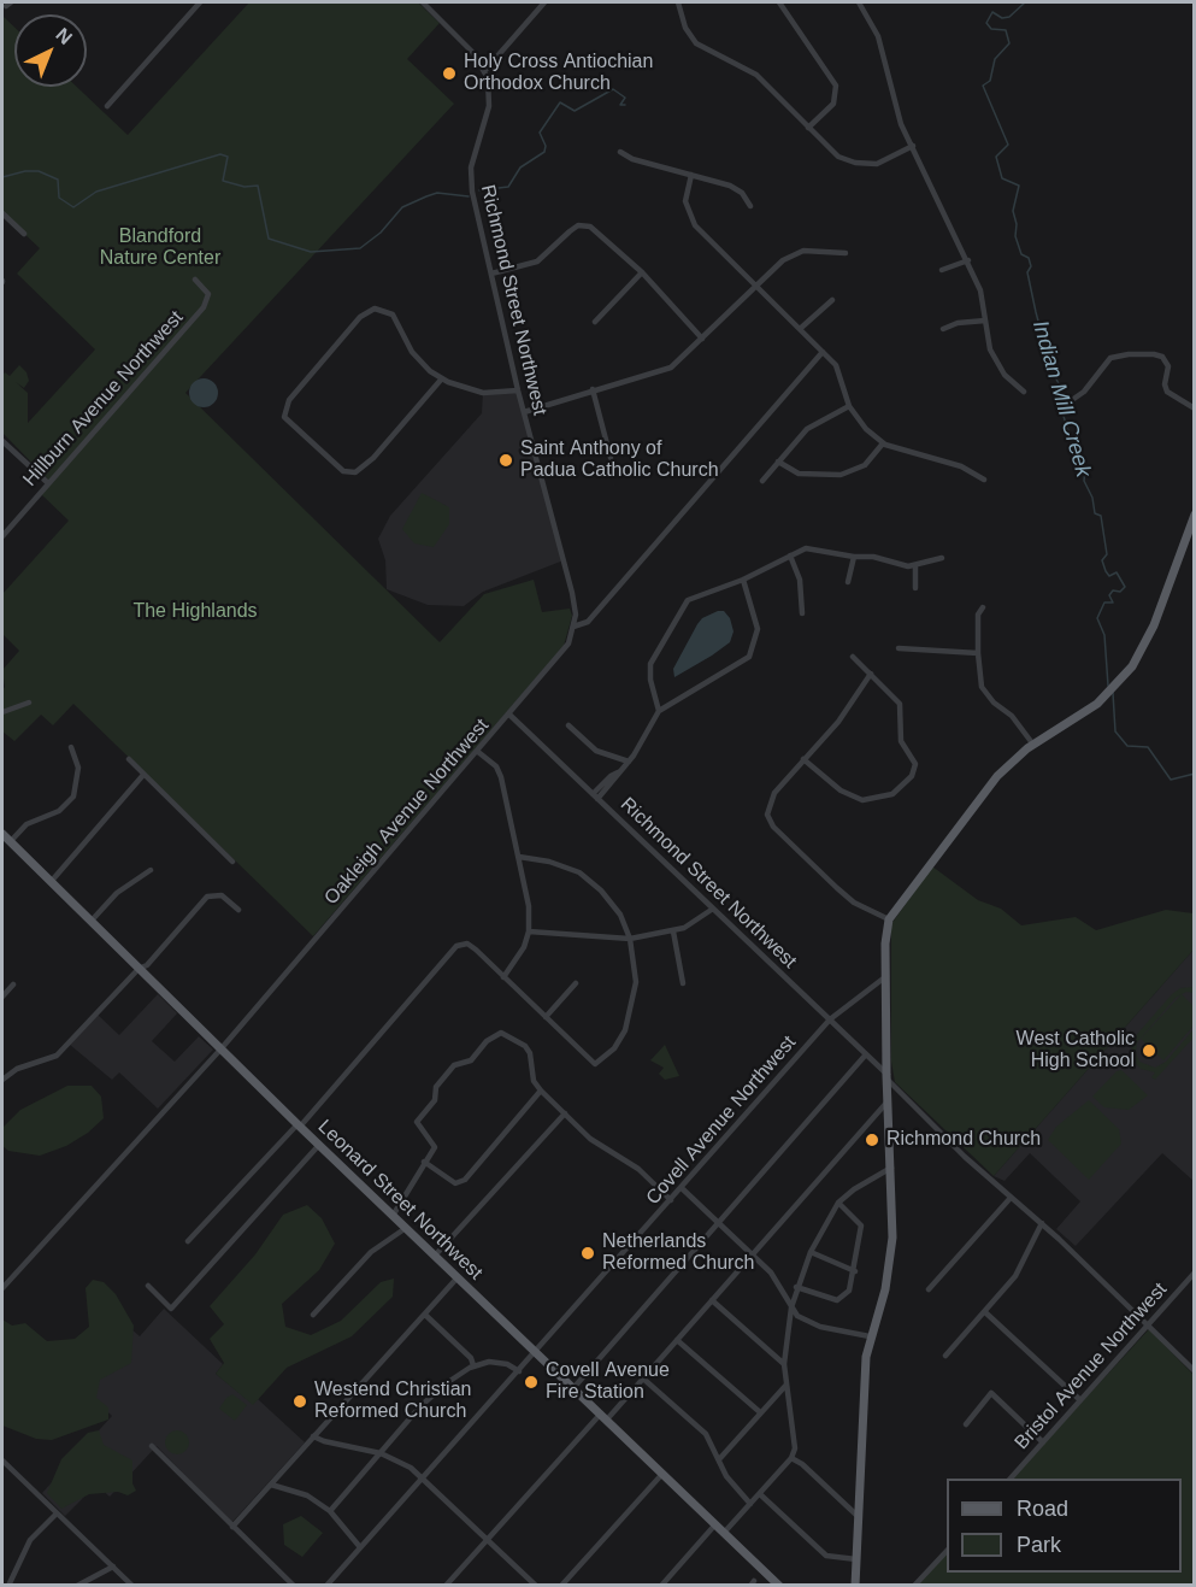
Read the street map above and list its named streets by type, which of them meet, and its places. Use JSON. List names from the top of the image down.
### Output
{
  "streets": {
    "main road": ["Leonard Street Northwest"],
    "street": [
      "Richmond Street Northwest",
      "Hillburn Avenue Northwest",
      "Oakleigh Avenue Northwest",
      "Covell Avenue Northwest",
      "Bristol Avenue Northwest"
    ]
  },
  "crossings": [
    ["Richmond Street Northwest", "Oakleigh Avenue Northwest"],
    ["Richmond Street Northwest", "Covell Avenue Northwest"],
    ["Richmond Street Northwest", "Bristol Avenue Northwest"],
    ["Oakleigh Avenue Northwest", "Leonard Street Northwest"],
    ["Covell Avenue Northwest", "Leonard Street Northwest"]
  ],
  "water": ["Indian Mill Creek"],
  "parks": ["Blandford Nature Center", "The Highlands"],
  "places": [
    "Holy Cross Antiochian Orthodox Church",
    "Saint Anthony of Padua Catholic Church",
    "West Catholic High School",
    "Richmond Church",
    "Netherlands Reformed Church",
    "Covell Avenue Fire Station",
    "Westend Christian Reformed Church"
  ],
  "legend": ["Road", "Park"],
  "north": "top right"
}
